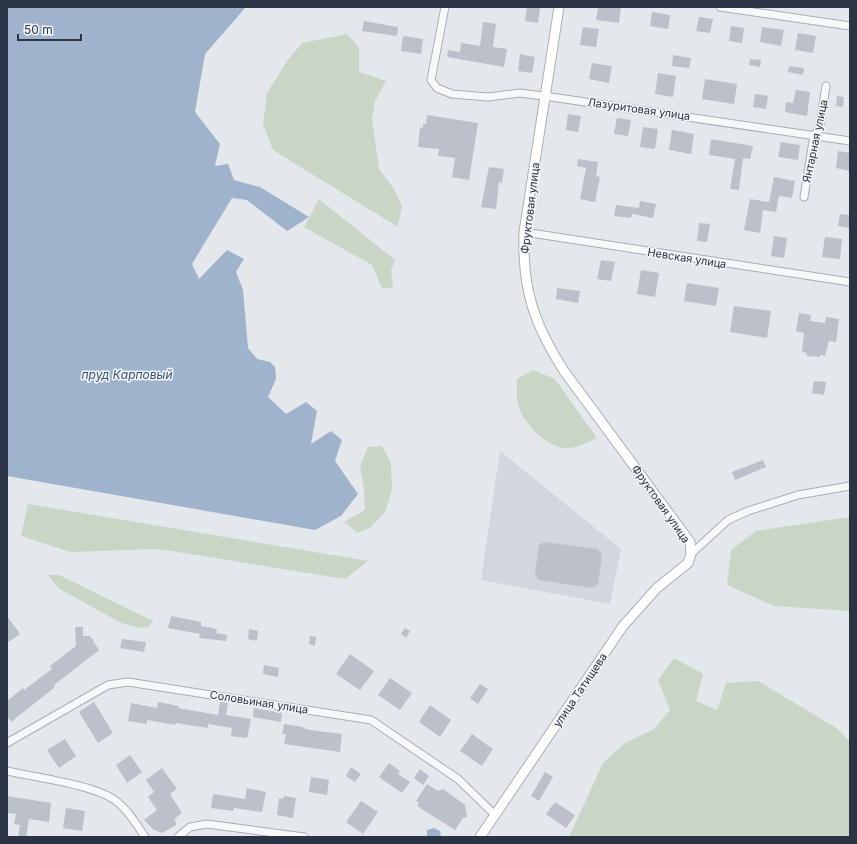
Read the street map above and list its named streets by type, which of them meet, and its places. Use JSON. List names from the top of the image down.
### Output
{
  "streets": {
    "street": [
      "Лазуритовая улица",
      "Янтарная улица",
      "Фруктовая улица",
      "Невская улица",
      "улица Татищева",
      "Соловьиная улица"
    ]
  },
  "crossings": [
    ["Лазуритовая улица", "Янтарная улица"],
    ["Лазуритовая улица", "Фруктовая улица"],
    ["Фруктовая улица", "Невская улица"],
    ["Фруктовая улица", "улица Татищева"],
    ["улица Татищева", "Соловьиная улица"]
  ],
  "water": ["пруд Карповый"],
  "scale_bar": "50 m"
}
